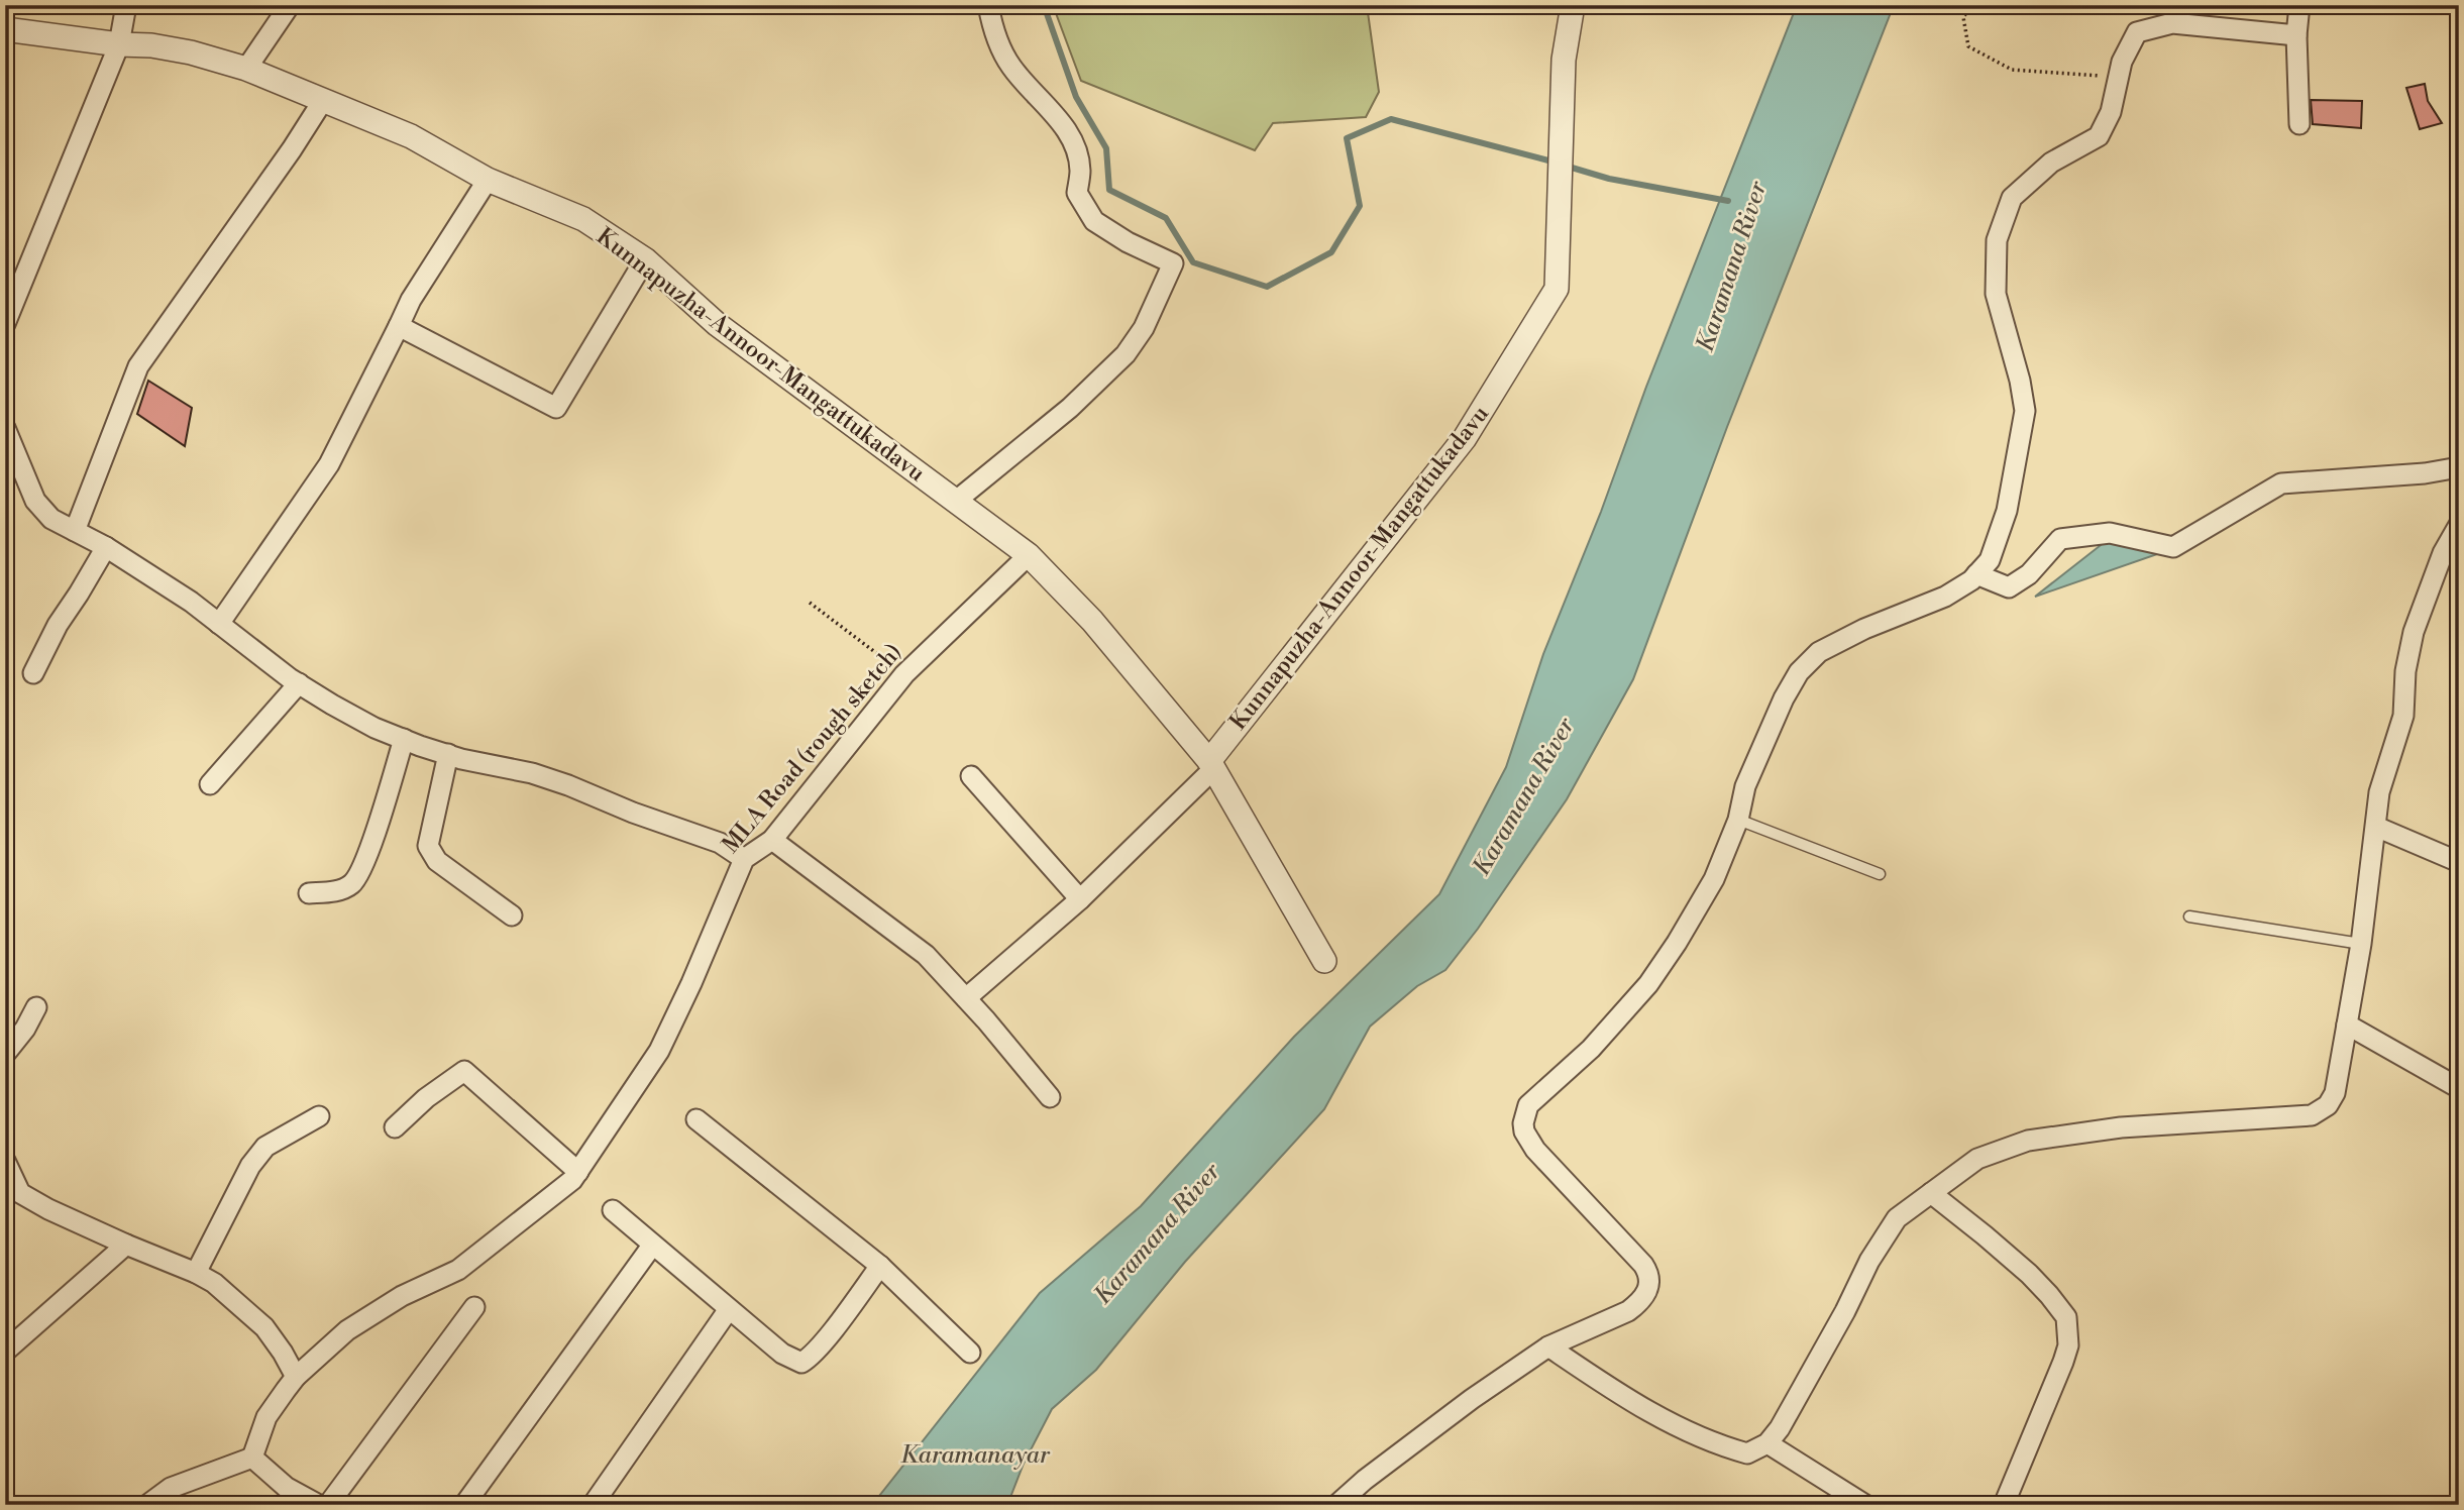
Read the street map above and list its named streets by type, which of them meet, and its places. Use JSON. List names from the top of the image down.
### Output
{
  "streets": {
    "street": ["Kunnapuzha-Annoor-Mangattukadavu", "MLA Road (rough sketch)"]
  },
  "crossings": [
    ["Kunnapuzha-Annoor-Mangattukadavu", "MLA Road (rough sketch)"]
  ],
  "water": ["Karamana River", "Karamanayar"]
}
